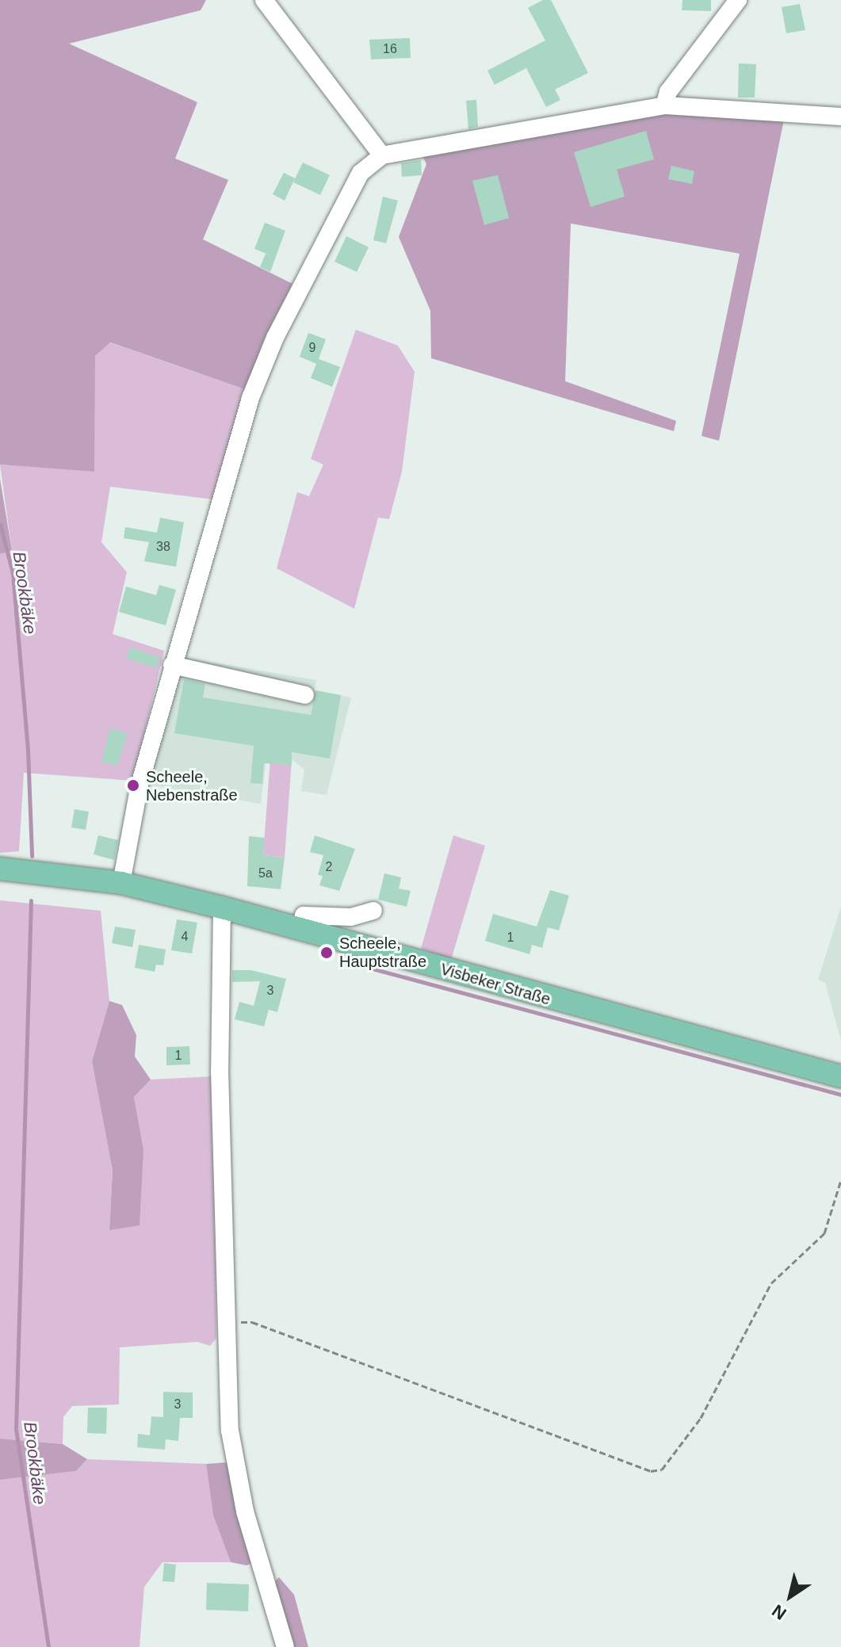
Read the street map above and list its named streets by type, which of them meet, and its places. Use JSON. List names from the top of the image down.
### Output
{
  "streets": {
    "main road": ["Visbeker Straße"]
  },
  "water": ["Brookbäke"],
  "places": ["Scheele, Nebenstraße", "Scheele, Hauptstraße"],
  "house_numbers": [
    "16",
    "9",
    "38",
    "2",
    "5a",
    "4",
    "1",
    "3",
    "1",
    "3"
  ],
  "north": "bottom left"
}
